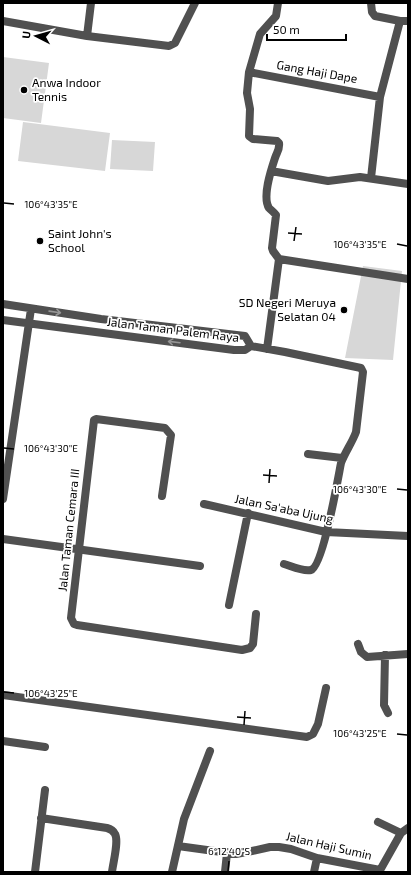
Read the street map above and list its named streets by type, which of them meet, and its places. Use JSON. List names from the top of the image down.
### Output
{
  "streets": {
    "street": [
      "Gang Haji Dape",
      "Jalan Taman Palem Raya",
      "Jalan Sa'aba Ujung",
      "Jalan Taman Cemara III",
      "Jalan Haji Sumin"
    ]
  },
  "places": ["Anwa Indoor Tennis", "Saint John's School", "SD Negeri Meruya Selatan 04"],
  "scale_bar": "50 m",
  "north": "left",
  "coordinates": [
    "106°43'35\"E",
    "106°43'30\"E",
    "106°43'25\"E",
    "6°12'40\"S"
  ]
}
